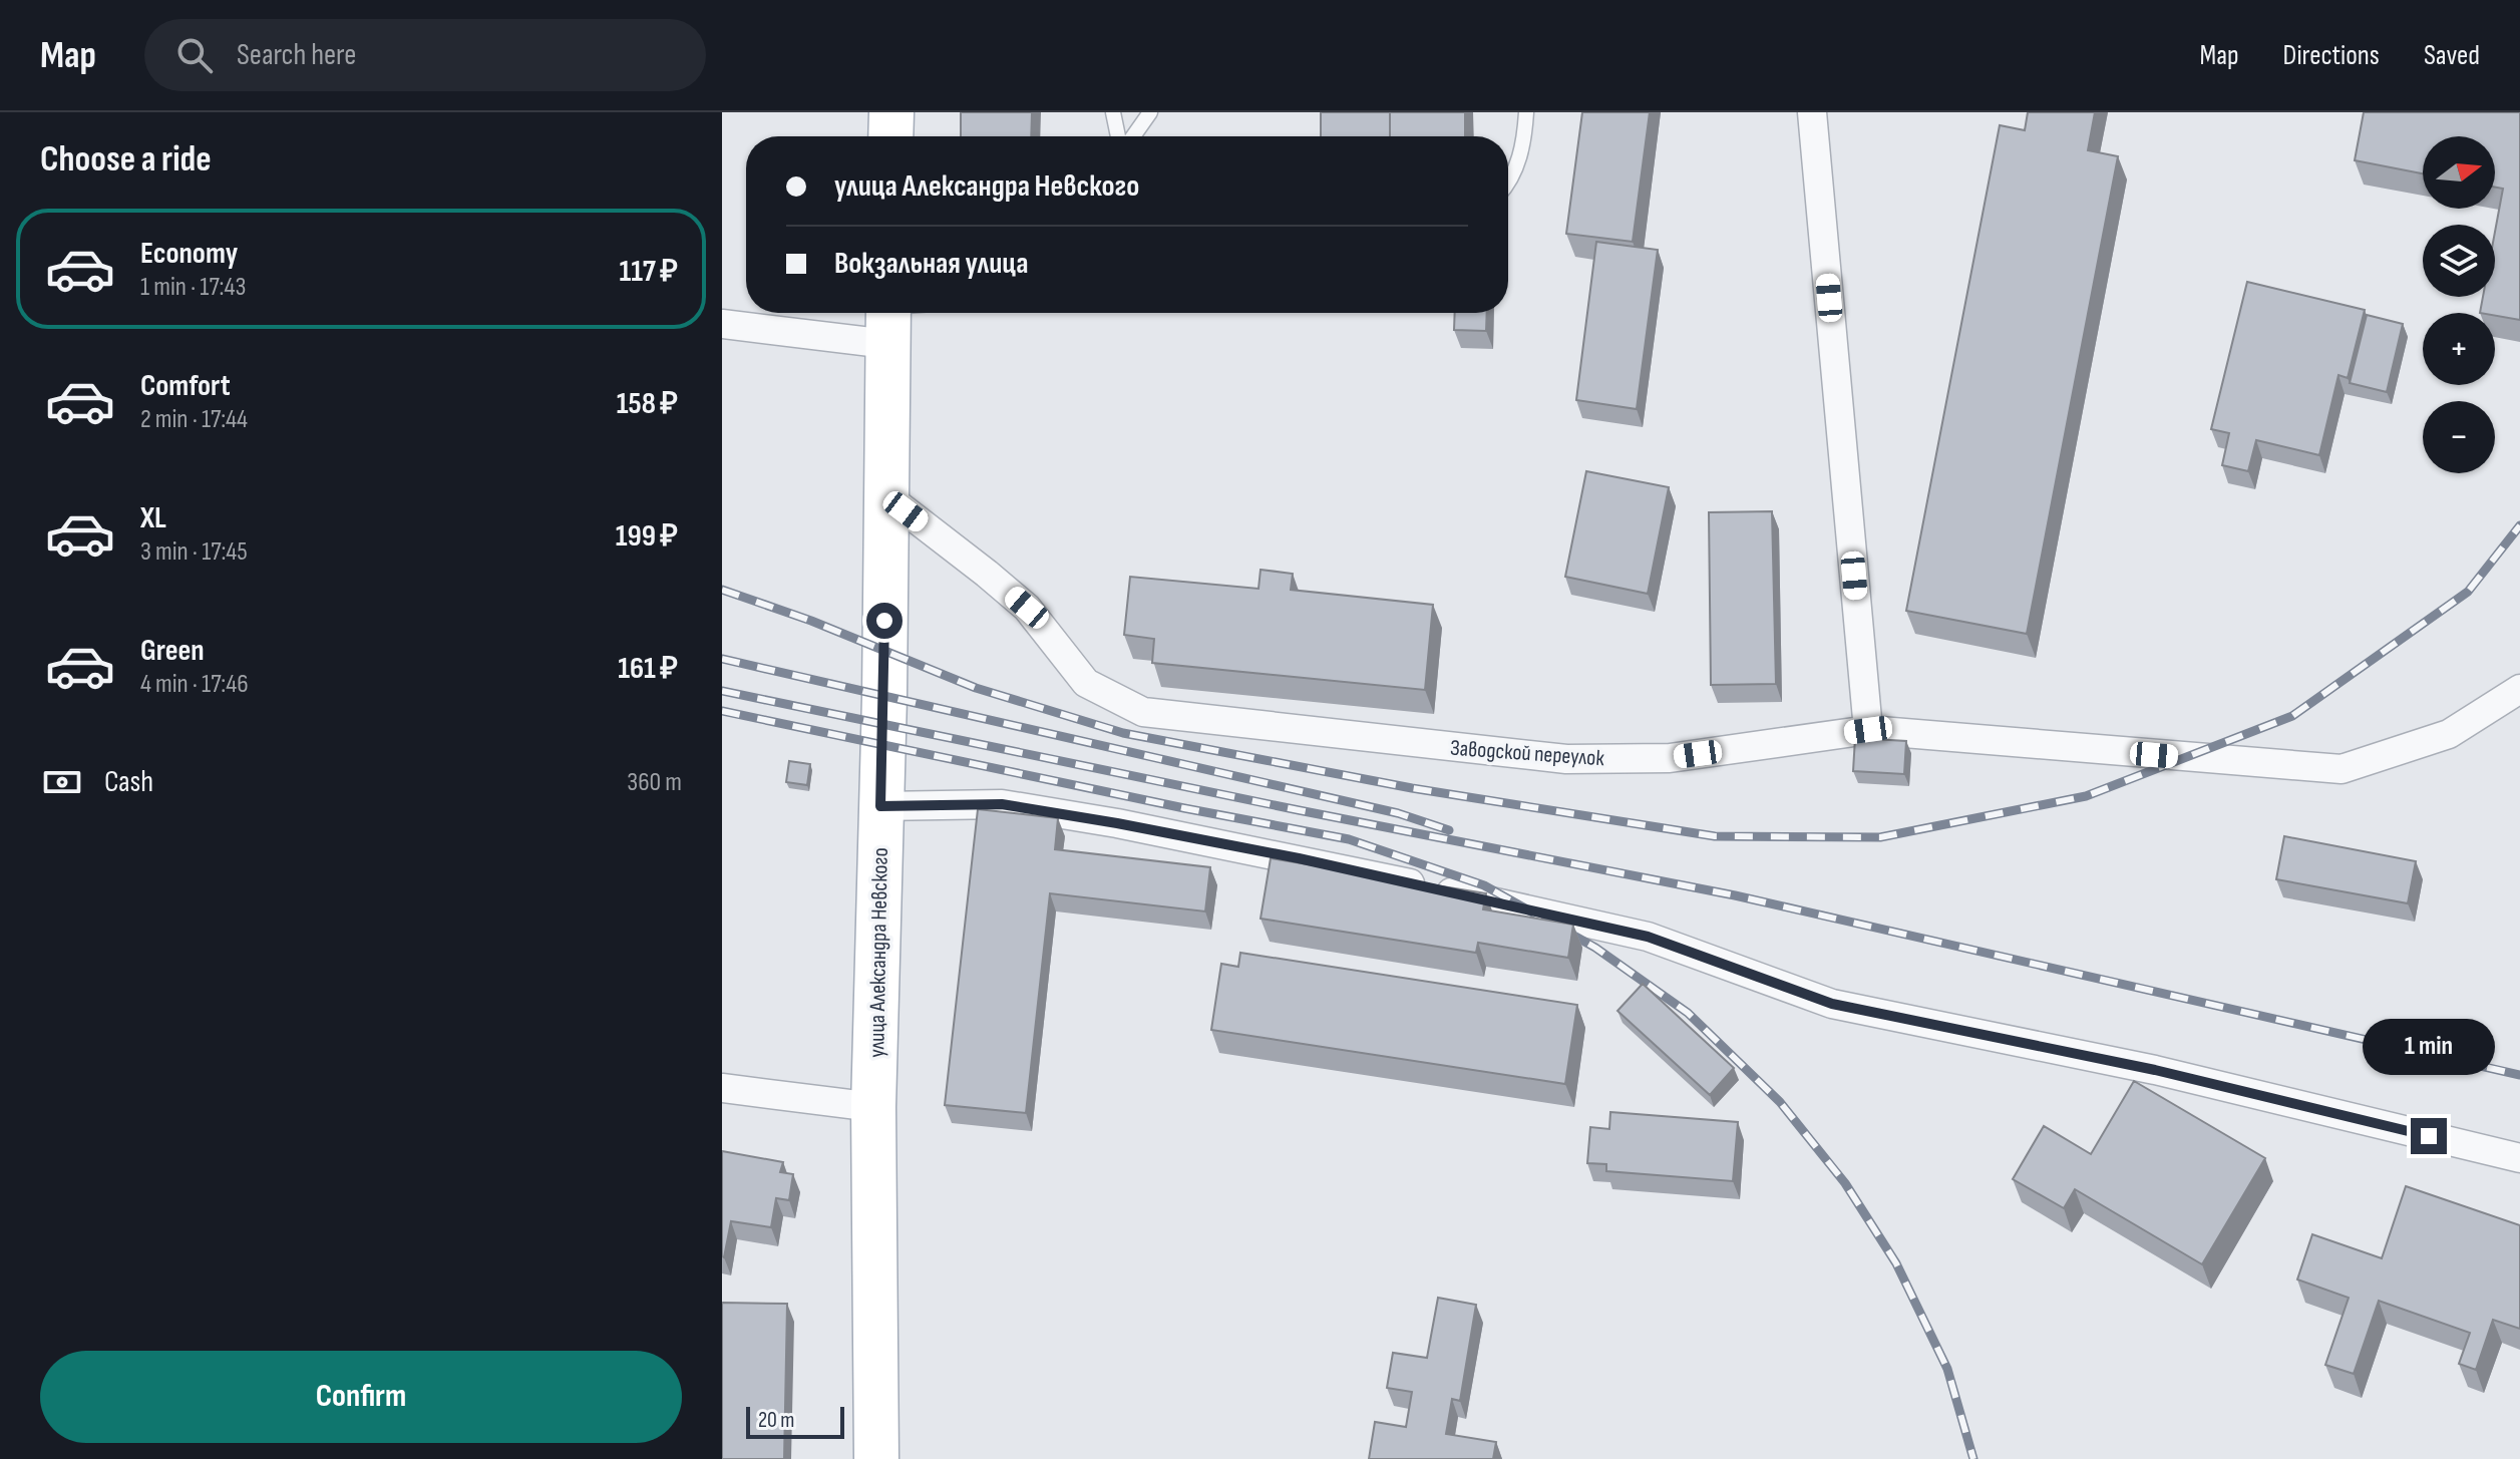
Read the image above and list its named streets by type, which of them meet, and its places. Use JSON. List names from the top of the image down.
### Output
{
  "streets": {
    "main road": ["улица Александра Невского"],
    "street": ["Заводской переулок"]
  },
  "crossings": [
    ["Заводской переулок", "улица Александра Невского"]
  ],
  "scale_bar": "20 m",
  "north": "right",
  "page": {
    "header": "Map",
    "search": "Search here",
    "nav": ["Map", "Directions", "Saved"],
    "heading": "Choose a ride",
    "map_buttons": ["+", "−"],
    "banner": ["улица Александра Невского", "Вокзальная улица"],
    "list": [
      {
        "name": "Economy",
        "note": "1 min · 17:43",
        "value": "117 ₽"
      },
      {
        "name": "Comfort",
        "note": "2 min · 17:44",
        "value": "158 ₽"
      },
      {
        "name": "XL",
        "note": "3 min · 17:45",
        "value": "199 ₽"
      },
      {
        "name": "Green",
        "note": "4 min · 17:46",
        "value": "161 ₽"
      }
    ],
    "pay": ["Cash", "360 m"],
    "bubble": "1 min",
    "buttons": "Confirm",
    "scale": "20 m"
  }
}
